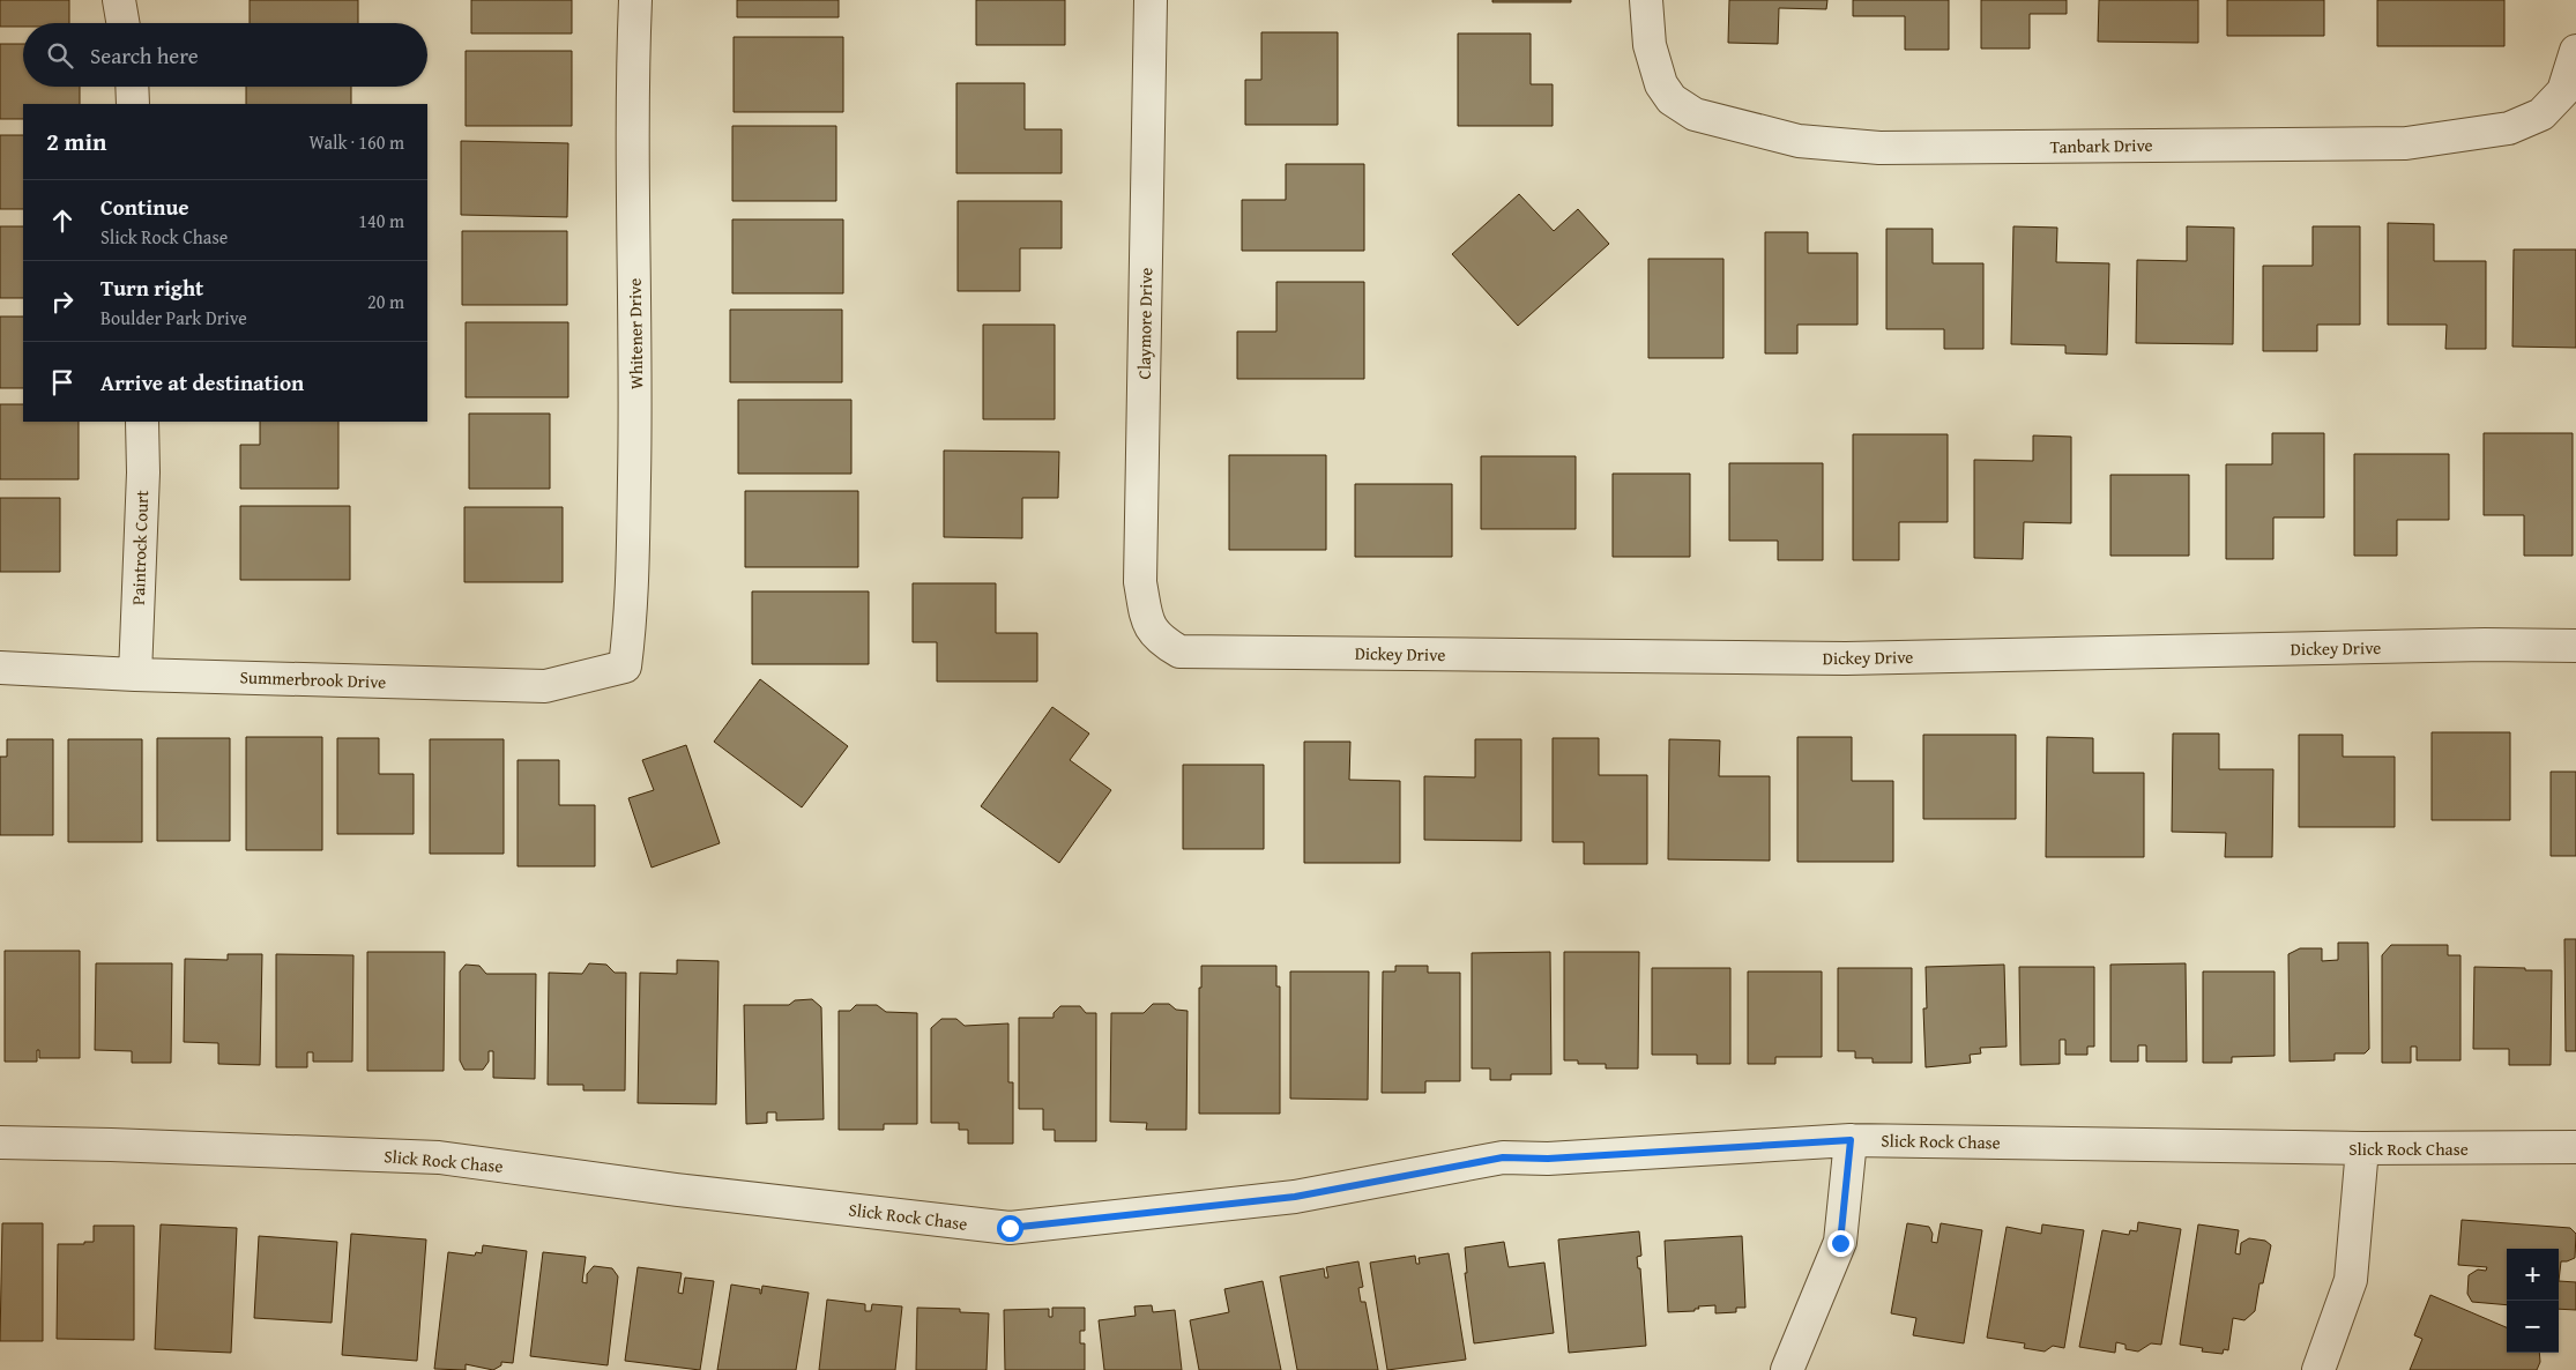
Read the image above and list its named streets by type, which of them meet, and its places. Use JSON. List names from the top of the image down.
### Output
{
  "streets": {
    "street": [
      "Tanbark Drive",
      "Claymore Drive",
      "Whitener Drive",
      "Paintrock Court",
      "Dickey Drive",
      "Summerbrook Drive",
      "Slick Rock Chase"
    ]
  },
  "crossings": [
    ["Claymore Drive", "Dickey Drive"],
    ["Whitener Drive", "Summerbrook Drive"],
    ["Paintrock Court", "Summerbrook Drive"]
  ],
  "page": {
    "search": "Search here",
    "heading": ["2 min", "Walk · 160 m"],
    "list": [
      ["Continue", "Slick Rock Chase", "140 m"],
      ["Turn right", "Boulder Park Drive", "20 m"],
      "Arrive at destination"
    ],
    "map_buttons": ["+", "−"]
  }
}
